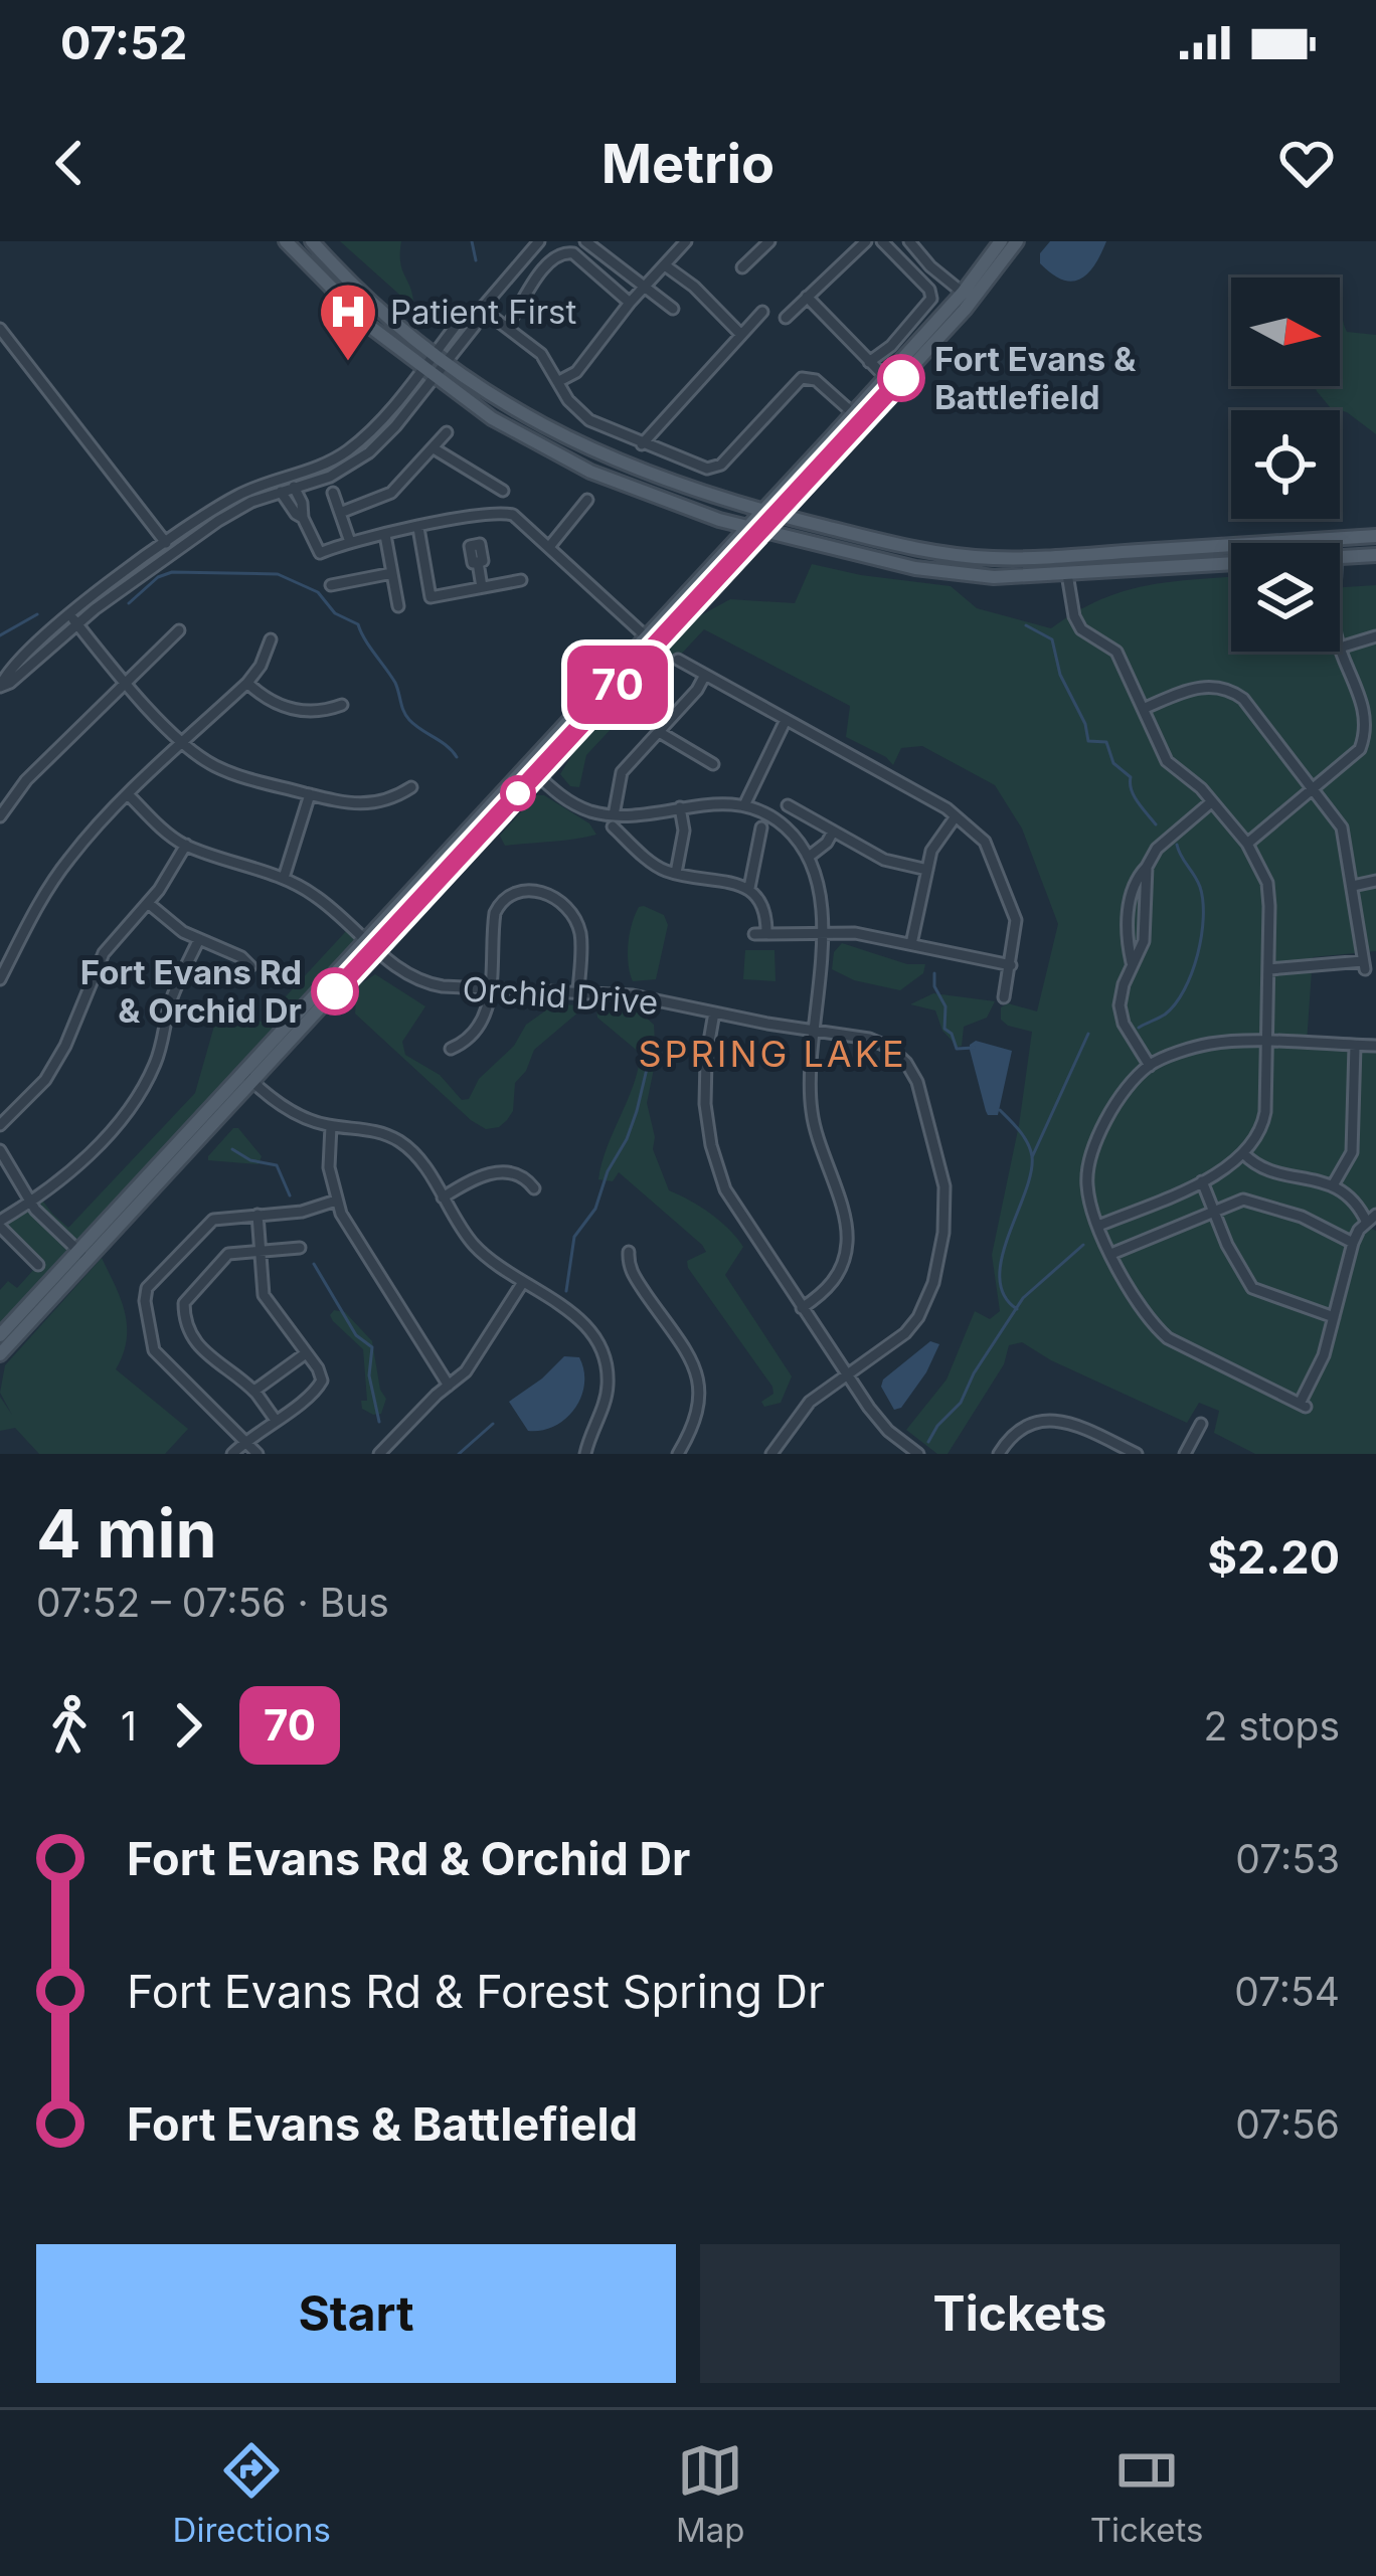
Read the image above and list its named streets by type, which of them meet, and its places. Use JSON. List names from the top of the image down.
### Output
{
  "streets": {
    "street": ["Orchid Drive"]
  },
  "districts": ["SPRING LAKE"],
  "places": {
    "hospital": ["Patient First"],
    "other": ["Fort Evans & Battlefield", "Fort Evans Rd & Orchid Dr"]
  },
  "lines": ["bus line 70"],
  "north": "right",
  "page": {
    "status": "07:52",
    "header": "Metrio",
    "on_map": "70",
    "heading": ["4 min", "07:52 – 07:56 · Bus", "$2.20"],
    "legs": ["1", "70", "2 stops"],
    "list": [
      {
        "name": "Fort Evans Rd & Orchid Dr",
        "value": "07:53"
      },
      {
        "name": "Fort Evans Rd & Forest Spring Dr",
        "value": "07:54"
      },
      {
        "name": "Fort Evans & Battlefield",
        "value": "07:56"
      }
    ],
    "buttons": ["Start", "Tickets"],
    "tabs": ["Directions", "Map", "Tickets"]
  }
}
